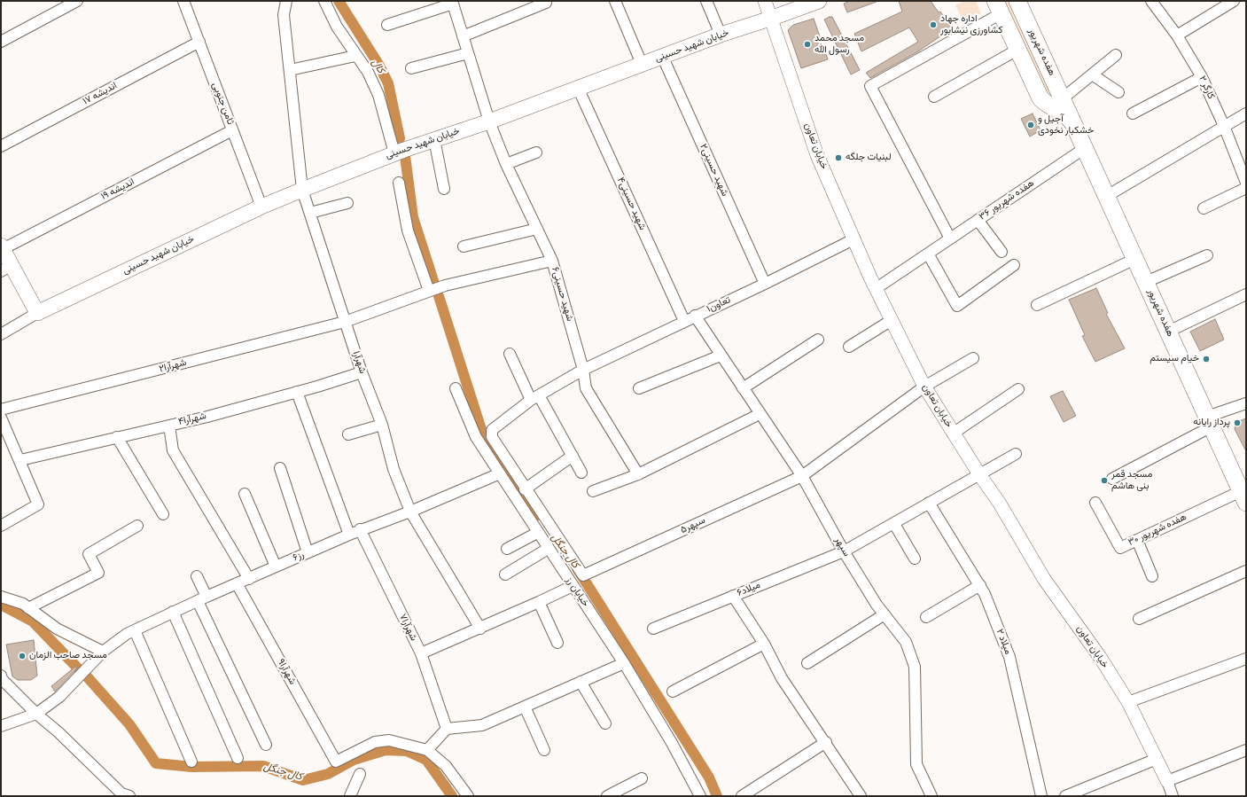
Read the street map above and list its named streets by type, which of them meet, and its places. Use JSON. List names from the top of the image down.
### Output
{
  "streets": {
    "main road": ["خیابان شهید حسینی", "هفده شهریور"],
    "street": [
      "کارگر ۲",
      "اندیشه ۱۷",
      "ثامن جنوبی",
      "خیابان تعاون",
      "شهید حسینی۲",
      "اندیشه ۱۹",
      "هفده شهریور ۳۶",
      "شهید حسینی۴",
      "شهید حسینی۶",
      "تعاون۱",
      "شهرآرا",
      "شهرآرا۲",
      "شهرآرا۴",
      "سپهر۵",
      "هفده شهریور ۳۰",
      "سپهر",
      "رز۶",
      "میلاد۶",
      "خیابان رز",
      "شهرآرا۷",
      "میلاد ۲",
      "شهرآرا۹"
    ]
  },
  "crossings": [
    ["خیابان شهید حسینی", "ثامن جنوبی"],
    ["خیابان شهید حسینی", "خیابان تعاون"],
    ["خیابان شهید حسینی", "شهید حسینی۲"],
    ["خیابان شهید حسینی", "شهید حسینی۴"],
    ["خیابان شهید حسینی", "شهید حسینی۶"],
    ["خیابان شهید حسینی", "شهرآرا"],
    ["هفده شهریور", "هفده شهریور ۳۶"],
    ["هفده شهریور", "هفده شهریور ۳۰"],
    ["اندیشه ۱۷", "ثامن جنوبی"],
    ["ثامن جنوبی", "اندیشه ۱۹"],
    ["خیابان تعاون", "هفده شهریور ۳۶"],
    ["خیابان تعاون", "تعاون۱"],
    ["خیابان تعاون", "سپهر۵"],
    ["خیابان تعاون", "میلاد۶"],
    ["شهید حسینی۲", "تعاون۱"],
    ["شهید حسینی۴", "تعاون۱"],
    ["شهید حسینی۶", "تعاون۱"],
    ["شهید حسینی۶", "شهرآرا۲"],
    ["تعاون۱", "سپهر"],
    ["شهرآرا", "شهرآرا۲"],
    ["شهرآرا", "شهرآرا۴"],
    ["شهرآرا", "رز۶"],
    ["سپهر۵", "سپهر"],
    ["سپهر", "میلاد۶"],
    ["رز۶", "خیابان رز"],
    ["رز۶", "شهرآرا۷"],
    ["رز۶", "شهرآرا۹"],
    ["میلاد۶", "میلاد ۲"]
  ],
  "water": ["کال", "کال جنگل"],
  "places": [
    "اداره جهاد کشاورزی نیشابور",
    "مسجد محمد رسول الله",
    "آجیل و خشکبار نخودی",
    "لبنیات جلگه",
    "خیام سیستم",
    "پرداز رایانه",
    "مسجد قمر بنی هاشم",
    "مسجد صاحب الزمان"
  ]
}
